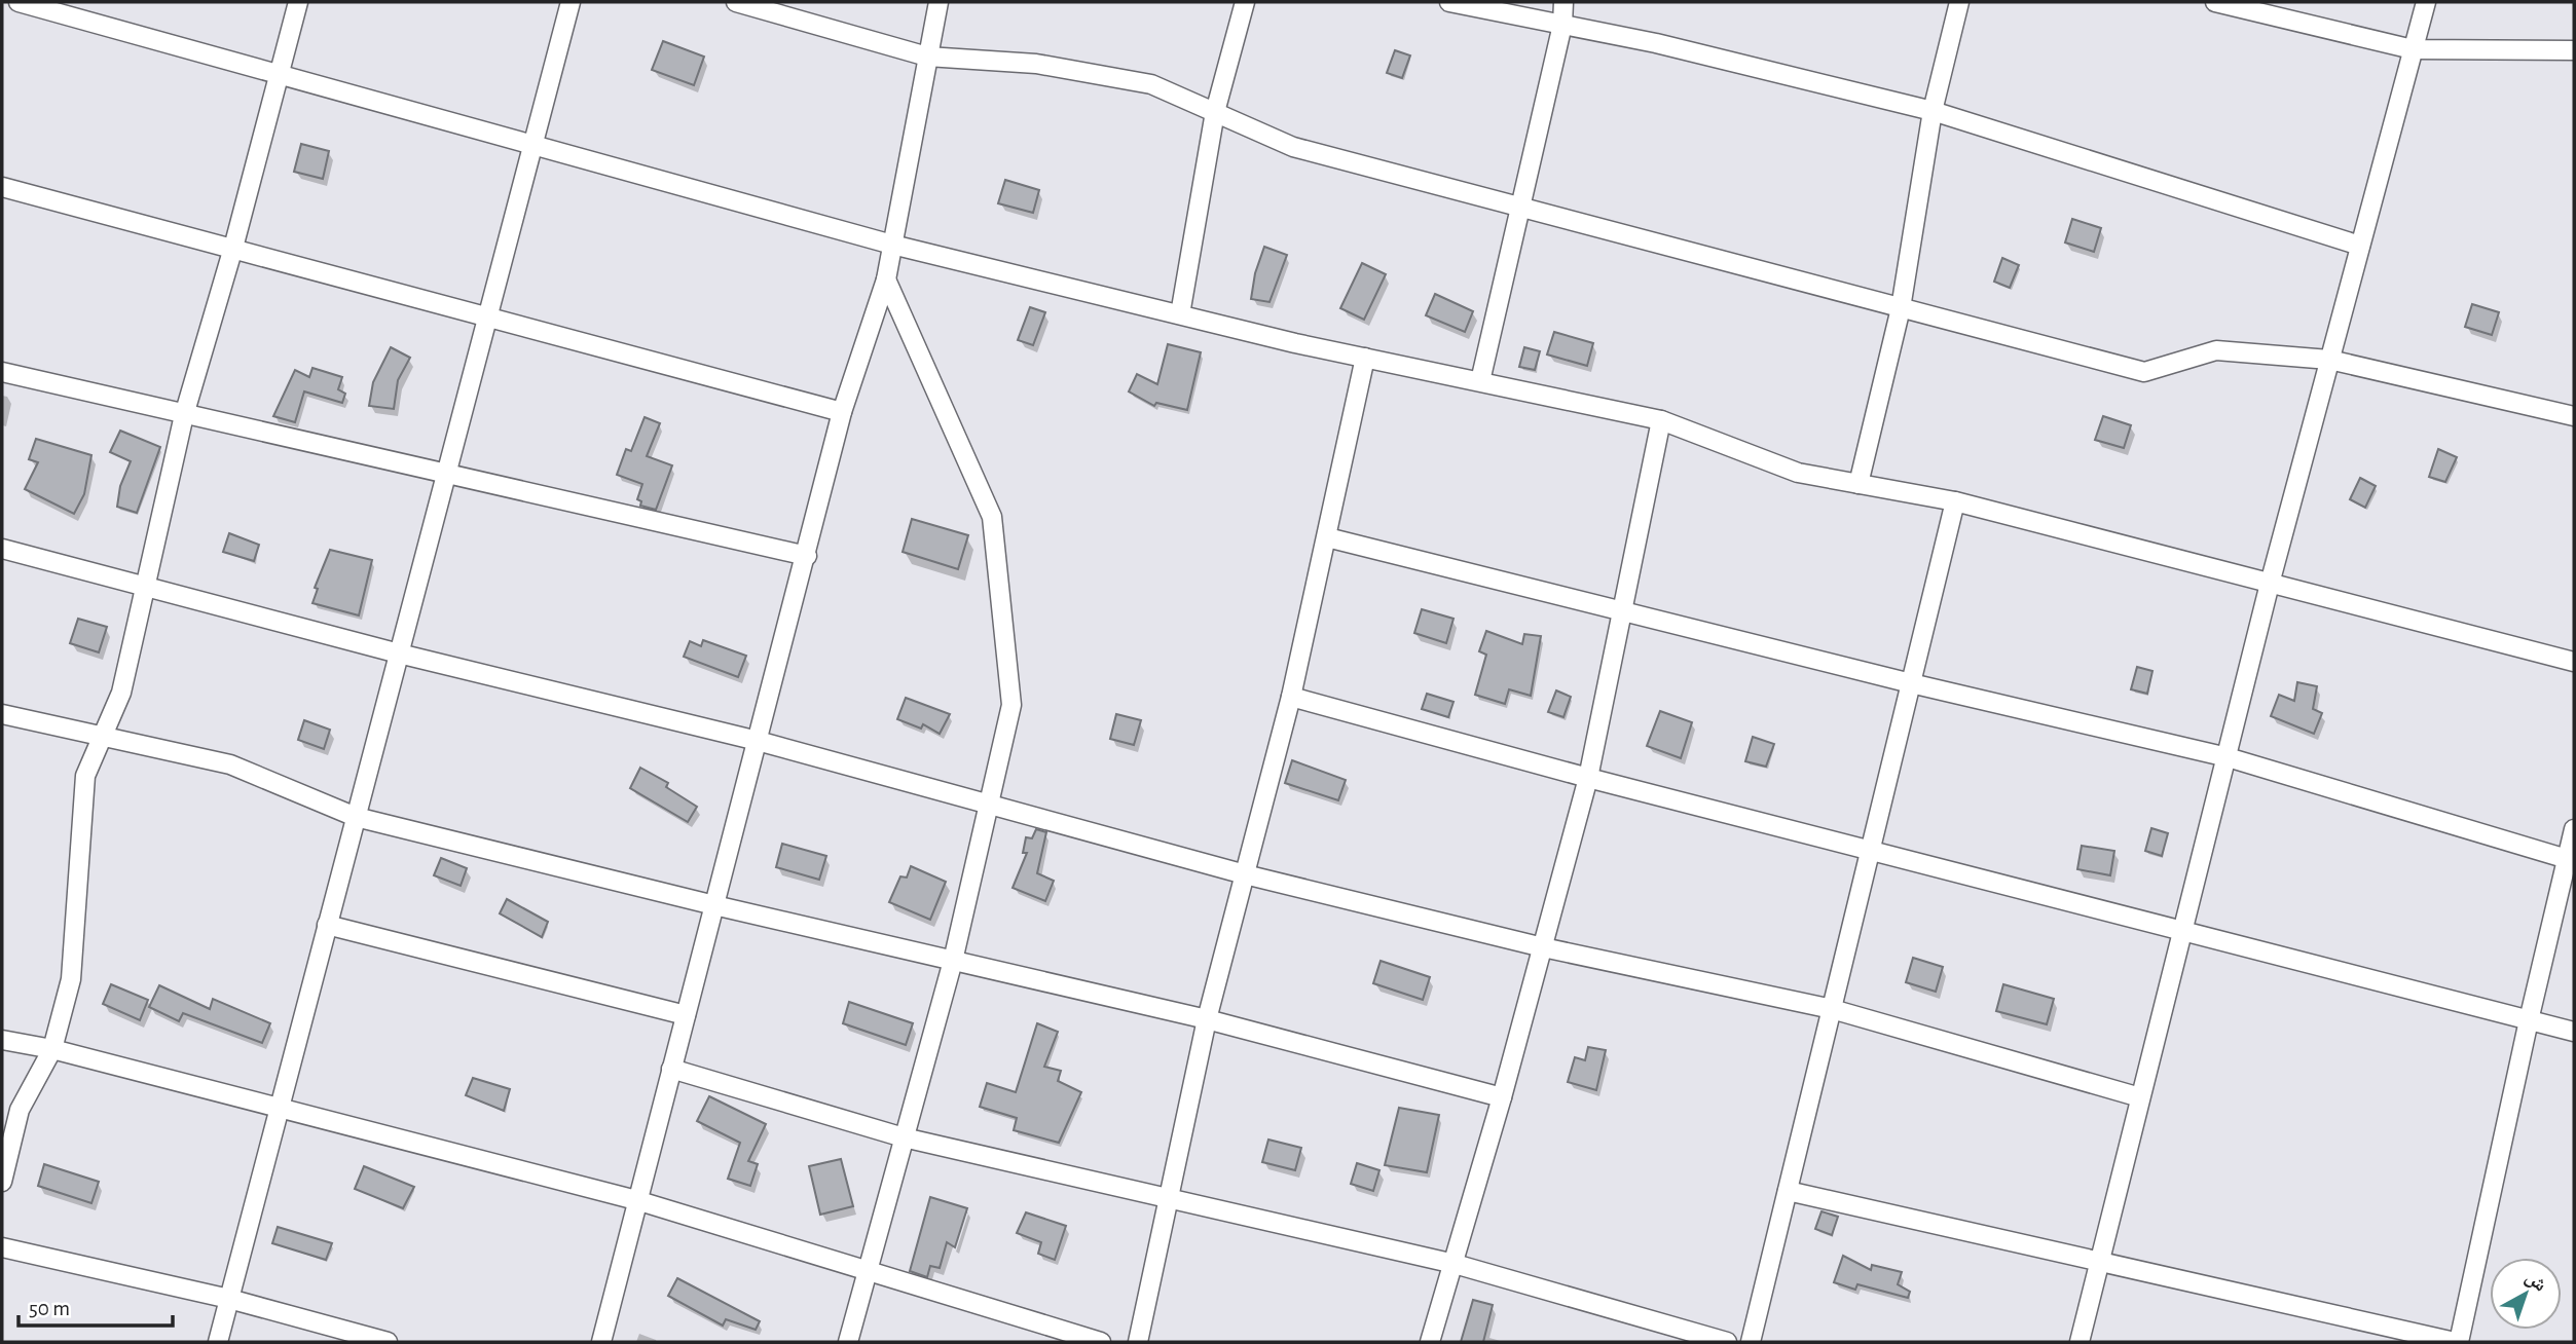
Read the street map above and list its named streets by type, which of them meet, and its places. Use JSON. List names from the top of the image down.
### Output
{
  "scale_bar": "50 m",
  "north": "top right"
}
